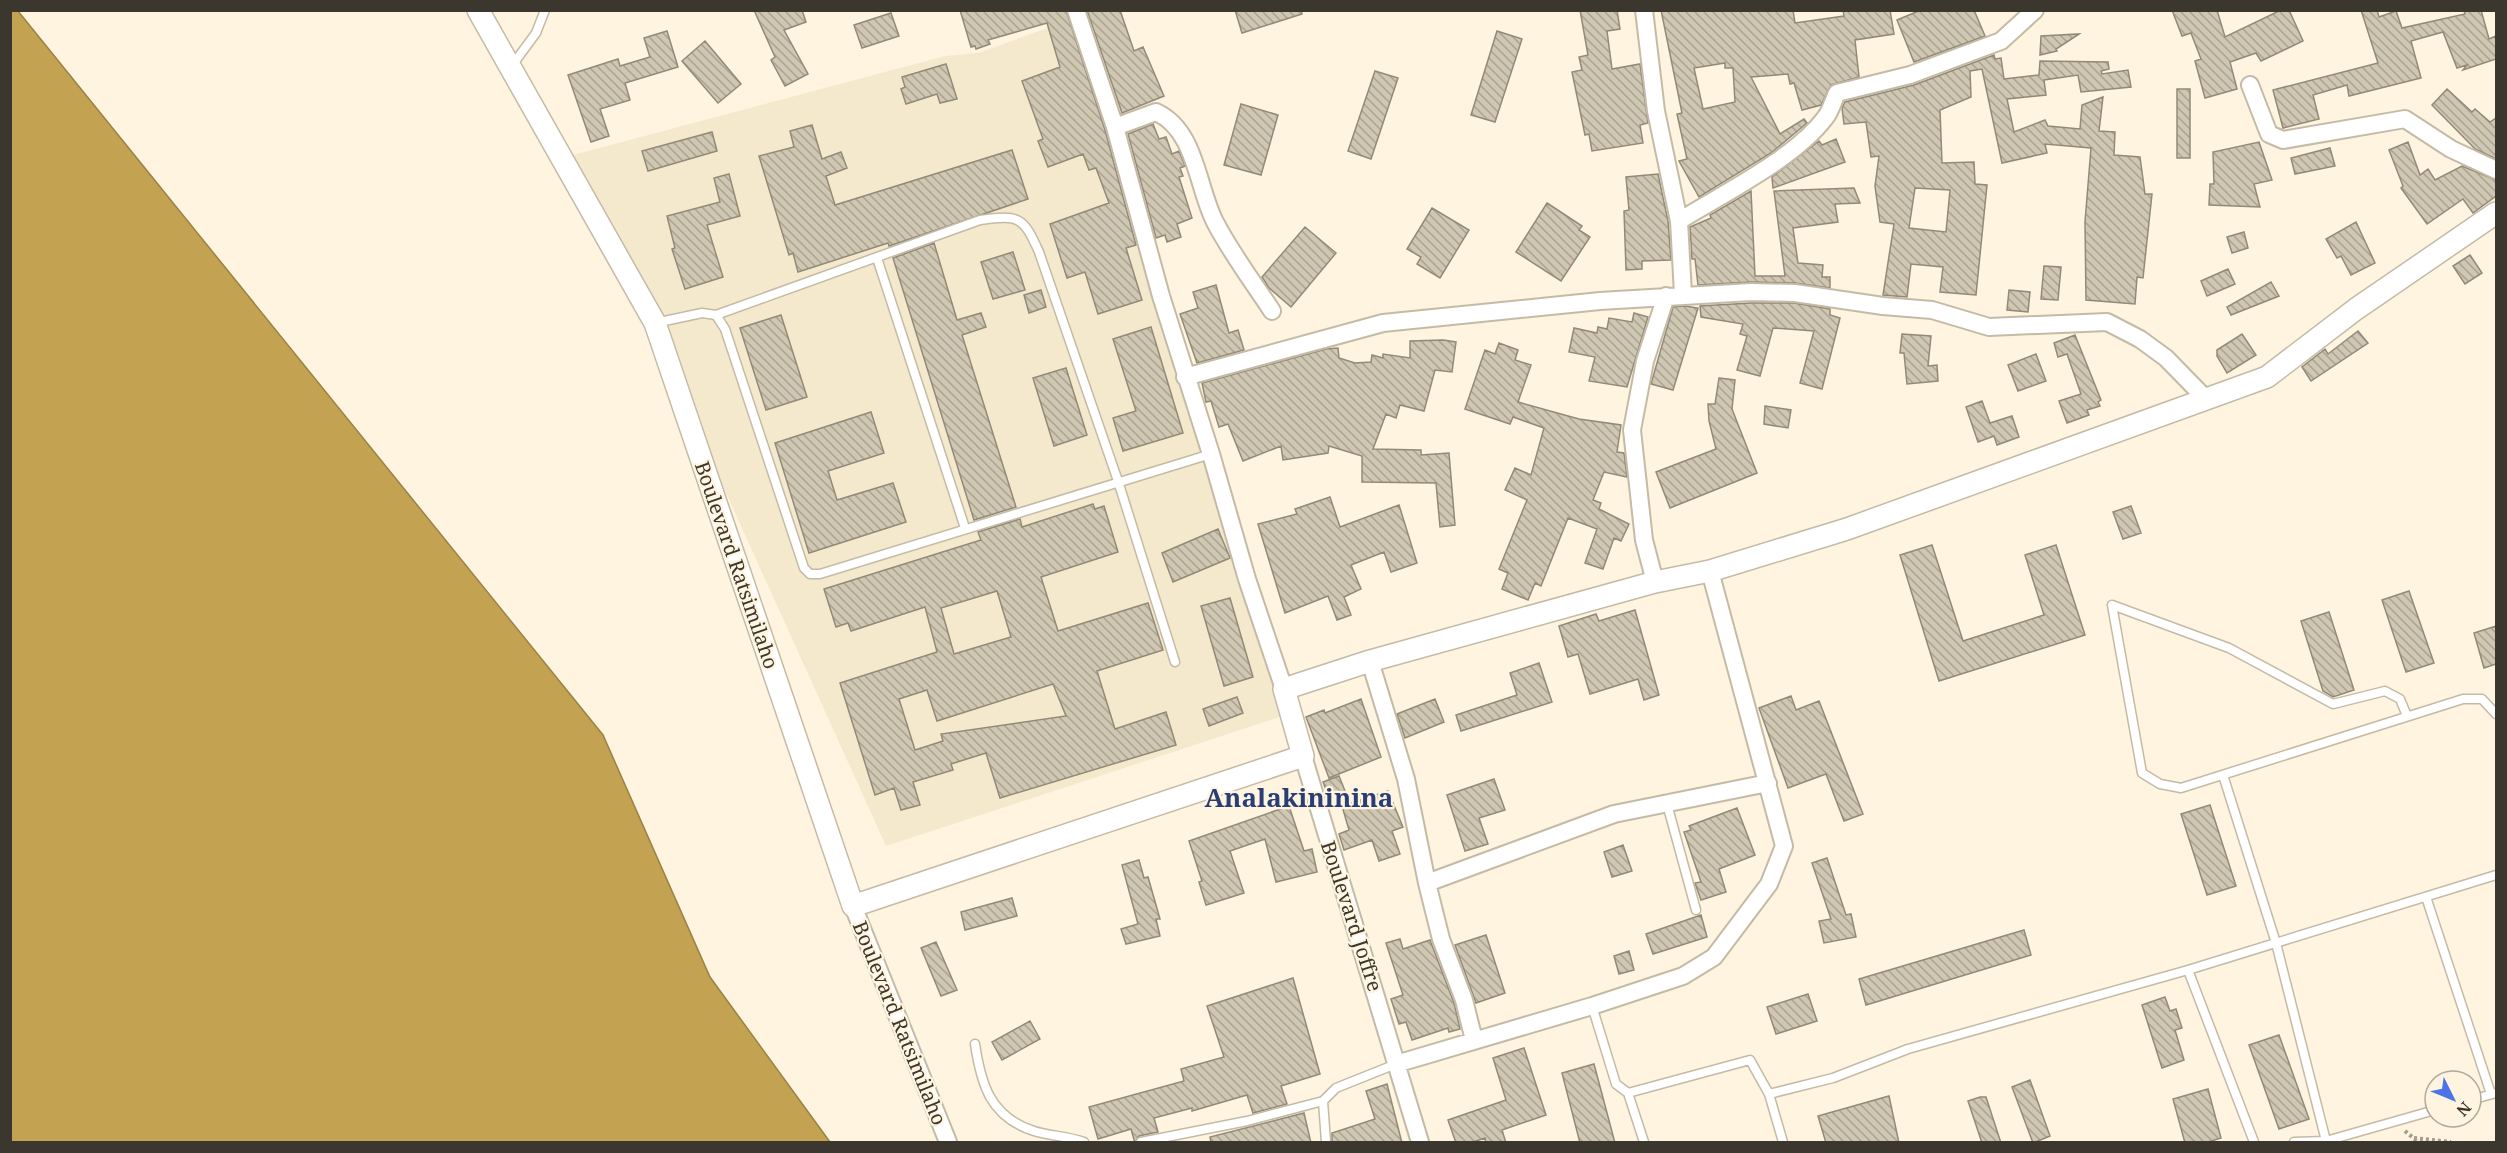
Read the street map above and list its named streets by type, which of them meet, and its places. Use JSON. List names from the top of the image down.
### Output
{
  "streets": {
    "street": ["Boulevard Ratsimilaho", "Boulevard Joffre"]
  },
  "districts": ["Analakininina"],
  "north": "bottom right"
}
